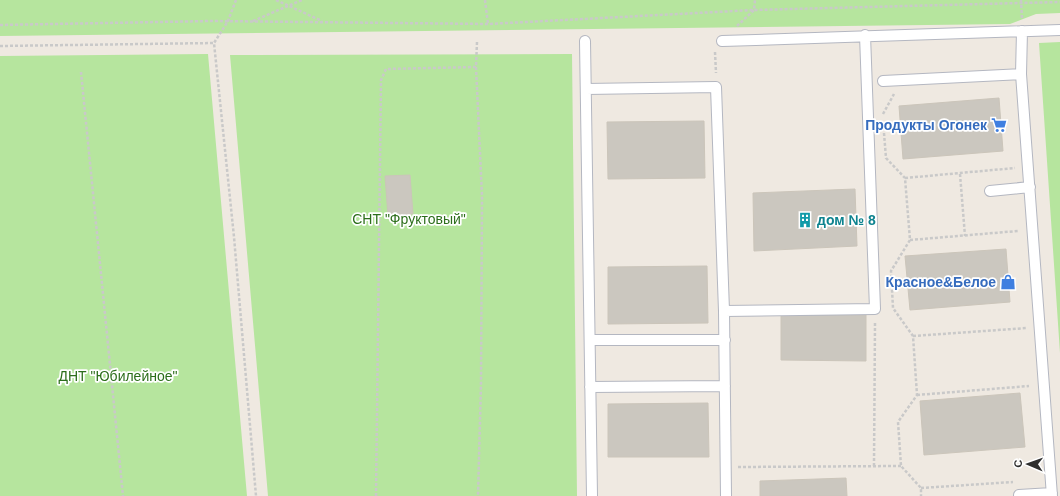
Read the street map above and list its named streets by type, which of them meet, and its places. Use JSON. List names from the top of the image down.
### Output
{
  "parks": ["СНТ \"Фруктовый\"", "ДНТ \"Юбилейное\""],
  "places": {
    "supermarket": ["Продукты Огонек"],
    "building": ["дом № 8"],
    "shop": ["Красное&Белое"]
  },
  "north": "left"
}
